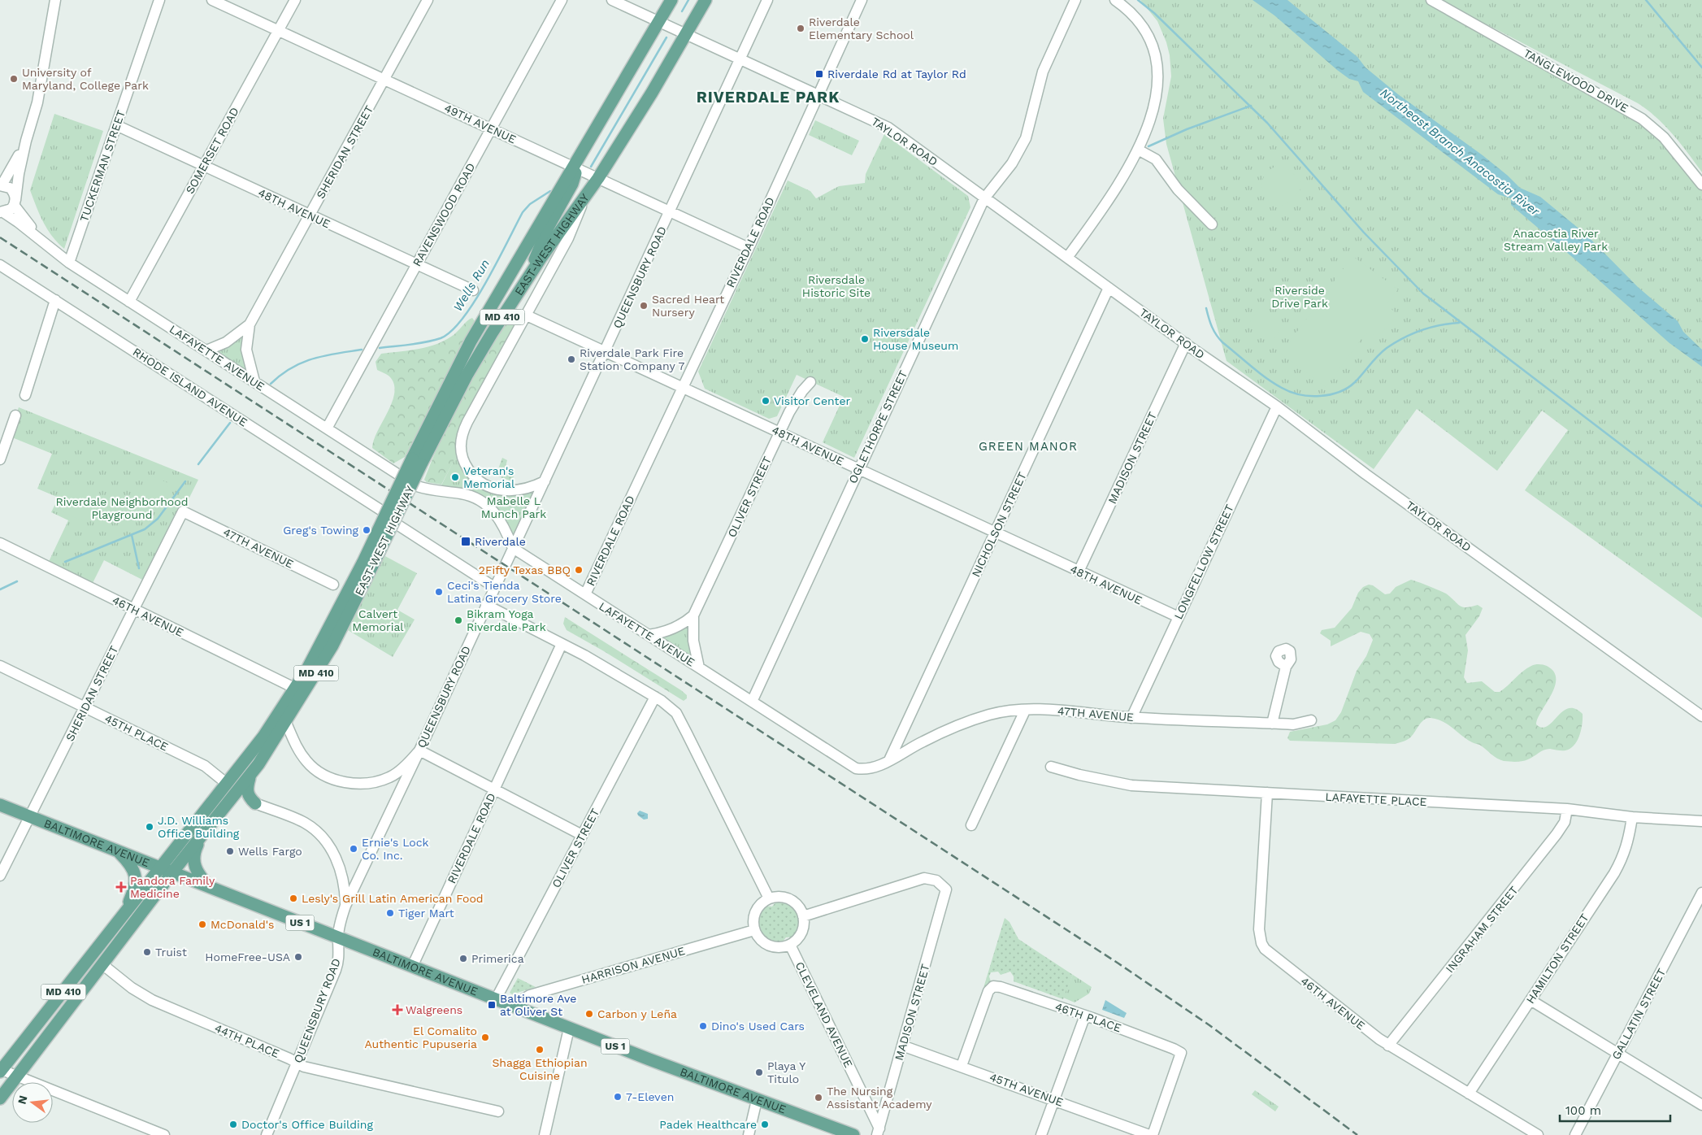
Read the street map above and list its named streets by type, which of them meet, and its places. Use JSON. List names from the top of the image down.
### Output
{
  "streets": {
    "main road": [
      "EAST-WEST HIGHWAY",
      "MD 410",
      "BALTIMORE AVENUE",
      "US 1"
    ],
    "street": [
      "TANGLEWOOD DRIVE",
      "49TH AVENUE",
      "TAYLOR ROAD",
      "SOMERSET ROAD",
      "SHERIDAN STREET",
      "TUCKERMAN STREET",
      "48TH AVENUE",
      "RAVENSWOOD ROAD",
      "RIVERDALE ROAD",
      "QUEENSBURY ROAD",
      "LAFAYETTE AVENUE",
      "RHODE ISLAND AVENUE",
      "OGLETHORPE STREET",
      "MADISON STREET",
      "OLIVER STREET",
      "NICHOLSON STREET",
      "47TH AVENUE",
      "LONGFELLOW STREET",
      "46TH AVENUE",
      "45TH PLACE",
      "LAFAYETTE PLACE",
      "INGRAHAM STREET",
      "HAMILTON STREET",
      "HARRISON AVENUE",
      "GALLATIN STREET",
      "CLEVELAND AVENUE",
      "46TH PLACE",
      "44TH PLACE",
      "45TH AVENUE"
    ]
  },
  "crossings": [
    ["49TH AVENUE", "SOMERSET ROAD"],
    ["49TH AVENUE", "SHERIDAN STREET"],
    ["49TH AVENUE", "RAVENSWOOD ROAD"],
    ["49TH AVENUE", "RIVERDALE ROAD"],
    ["49TH AVENUE", "EAST-WEST HIGHWAY"],
    ["49TH AVENUE", "QUEENSBURY ROAD"],
    ["TAYLOR ROAD", "RIVERDALE ROAD"],
    ["TAYLOR ROAD", "EAST-WEST HIGHWAY"],
    ["TAYLOR ROAD", "QUEENSBURY ROAD"],
    ["TAYLOR ROAD", "OGLETHORPE STREET"],
    ["TAYLOR ROAD", "MADISON STREET"],
    ["TAYLOR ROAD", "NICHOLSON STREET"],
    ["TAYLOR ROAD", "LONGFELLOW STREET"],
    ["SOMERSET ROAD", "48TH AVENUE"],
    ["SOMERSET ROAD", "LAFAYETTE AVENUE"],
    ["SHERIDAN STREET", "48TH AVENUE"],
    ["SHERIDAN STREET", "LAFAYETTE AVENUE"],
    ["SHERIDAN STREET", "47TH AVENUE"],
    ["SHERIDAN STREET", "46TH AVENUE"],
    ["SHERIDAN STREET", "45TH PLACE"],
    ["SHERIDAN STREET", "BALTIMORE AVENUE"],
    ["TUCKERMAN STREET", "48TH AVENUE"],
    ["TUCKERMAN STREET", "LAFAYETTE AVENUE"],
    ["48TH AVENUE", "RAVENSWOOD ROAD"],
    ["48TH AVENUE", "RIVERDALE ROAD"],
    ["48TH AVENUE", "QUEENSBURY ROAD"],
    ["48TH AVENUE", "OGLETHORPE STREET"],
    ["48TH AVENUE", "MADISON STREET"],
    ["48TH AVENUE", "OLIVER STREET"],
    ["48TH AVENUE", "NICHOLSON STREET"],
    ["48TH AVENUE", "LONGFELLOW STREET"],
    ["RAVENSWOOD ROAD", "LAFAYETTE AVENUE"],
    ["RIVERDALE ROAD", "LAFAYETTE AVENUE"],
    ["RIVERDALE ROAD", "BALTIMORE AVENUE"],
    ["EAST-WEST HIGHWAY", "46TH AVENUE"],
    ["EAST-WEST HIGHWAY", "45TH PLACE"],
    ["EAST-WEST HIGHWAY", "BALTIMORE AVENUE"],
    ["EAST-WEST HIGHWAY", "44TH PLACE"],
    ["QUEENSBURY ROAD", "LAFAYETTE AVENUE"],
    ["QUEENSBURY ROAD", "BALTIMORE AVENUE"],
    ["QUEENSBURY ROAD", "44TH PLACE"],
    ["LAFAYETTE AVENUE", "OGLETHORPE STREET"],
    ["LAFAYETTE AVENUE", "OLIVER STREET"],
    ["LAFAYETTE AVENUE", "NICHOLSON STREET"],
    ["LAFAYETTE AVENUE", "47TH AVENUE"],
    ["MADISON STREET", "HARRISON AVENUE"],
    ["MADISON STREET", "CLEVELAND AVENUE"],
    ["MADISON STREET", "45TH AVENUE"],
    ["OLIVER STREET", "BALTIMORE AVENUE"],
    ["NICHOLSON STREET", "47TH AVENUE"],
    ["47TH AVENUE", "LONGFELLOW STREET"],
    ["46TH AVENUE", "LAFAYETTE PLACE"],
    ["46TH AVENUE", "INGRAHAM STREET"],
    ["46TH AVENUE", "HAMILTON STREET"],
    ["LAFAYETTE PLACE", "INGRAHAM STREET"],
    ["LAFAYETTE PLACE", "HAMILTON STREET"],
    ["BALTIMORE AVENUE", "HARRISON AVENUE"],
    ["HARRISON AVENUE", "CLEVELAND AVENUE"],
    ["46TH PLACE", "45TH AVENUE"]
  ],
  "districts": ["RIVERDALE PARK", "GREEN MANOR"],
  "water": ["Northeast Branch Anacostia River", "Wells Run"],
  "parks": [
    "Anacostia River Stream Valley Park",
    "Riversdale Historic Site",
    "Riverside Drive Park",
    "Mabelle L Munch Park",
    "Riverdale Neighborhood Playground",
    "Calvert Memorial"
  ],
  "places": {
    "other": [
      "Riverdale Elementary School",
      "University of Maryland, College Park",
      "Sacred Heart Nursery",
      "Riversdale House Museum",
      "Riverdale Park Fire Station Company 7",
      "Visitor Center",
      "Veteran's Memorial",
      "Greg's Towing",
      "2Fifty Texas BBQ",
      "Ceci's Tienda Latina Grocery Store",
      "Bikram Yoga Riverdale Park",
      "J.D. Williams Office Building",
      "Ernie's Lock Co. Inc.",
      "Wells Fargo",
      "Lesly's Grill Latin American Food",
      "Tiger Mart",
      "McDonald's",
      "Truist",
      "HomeFree-USA",
      "Primerica",
      "Carbon y Leña",
      "Dino's Used Cars",
      "El Comalito Authentic Pupuseria",
      "Shagga Ethiopian Cuisine",
      "Playa Y Titulo",
      "7-Eleven",
      "The Nursing Assistant Academy",
      "Doctor's Office Building",
      "Padek Healthcare"
    ],
    "transit": ["Riverdale Rd at Taylor Rd", "Riverdale", "Baltimore Ave at Oliver St"],
    "health": ["Pandora Family Medicine", "Walgreens"]
  },
  "scale_bar": "100 m",
  "north": "left"
}
